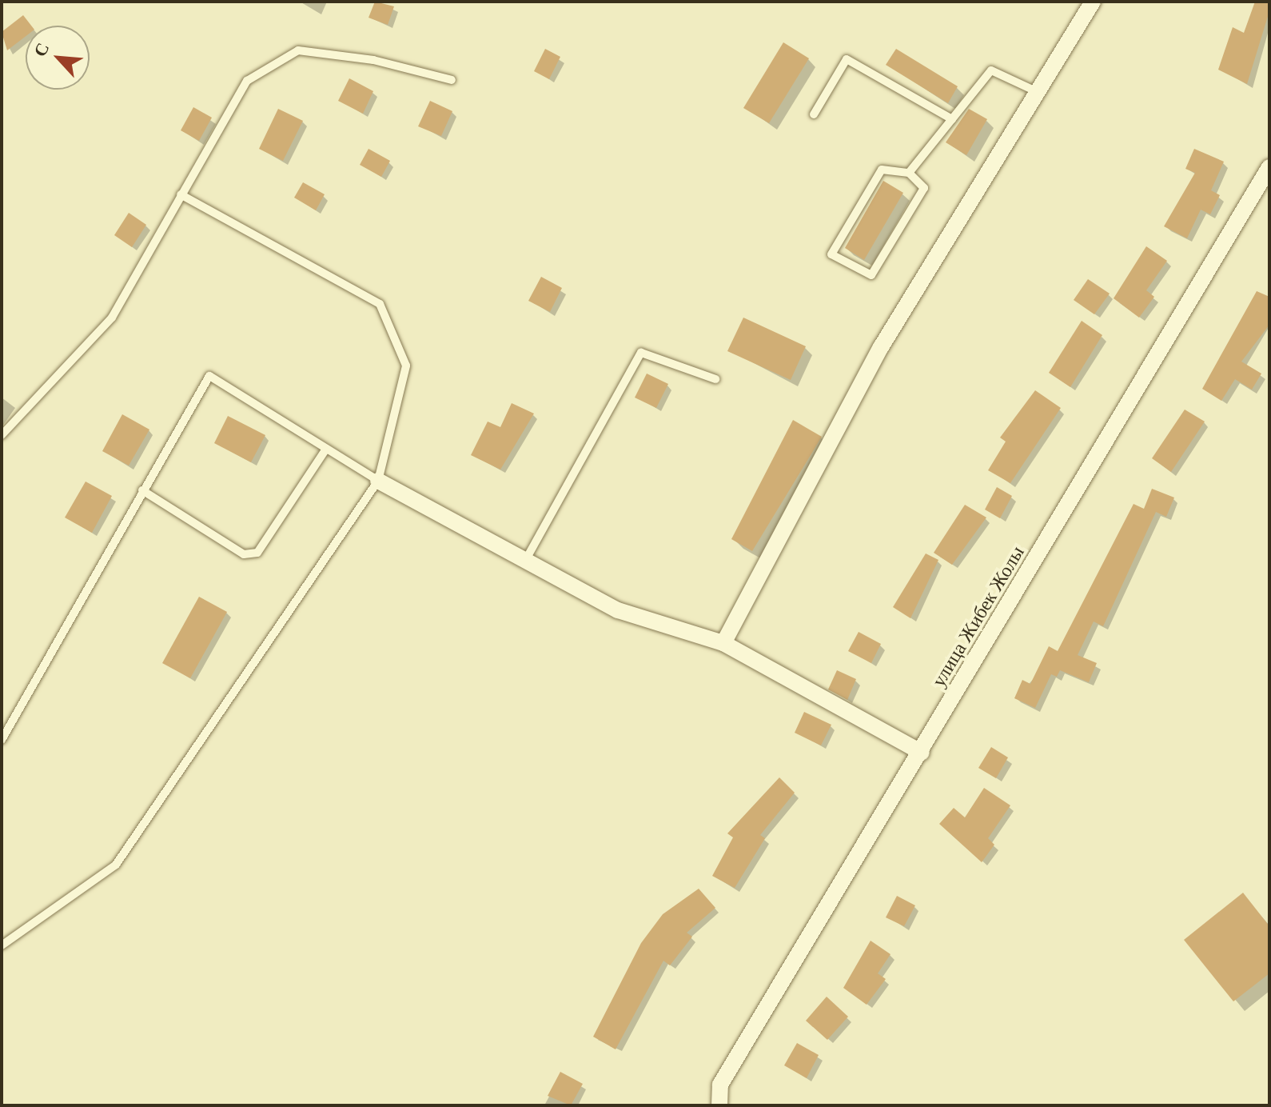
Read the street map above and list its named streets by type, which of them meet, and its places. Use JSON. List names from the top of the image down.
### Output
{
  "streets": {
    "street": ["улица Жибек Жолы"]
  },
  "north": "top left"
}
